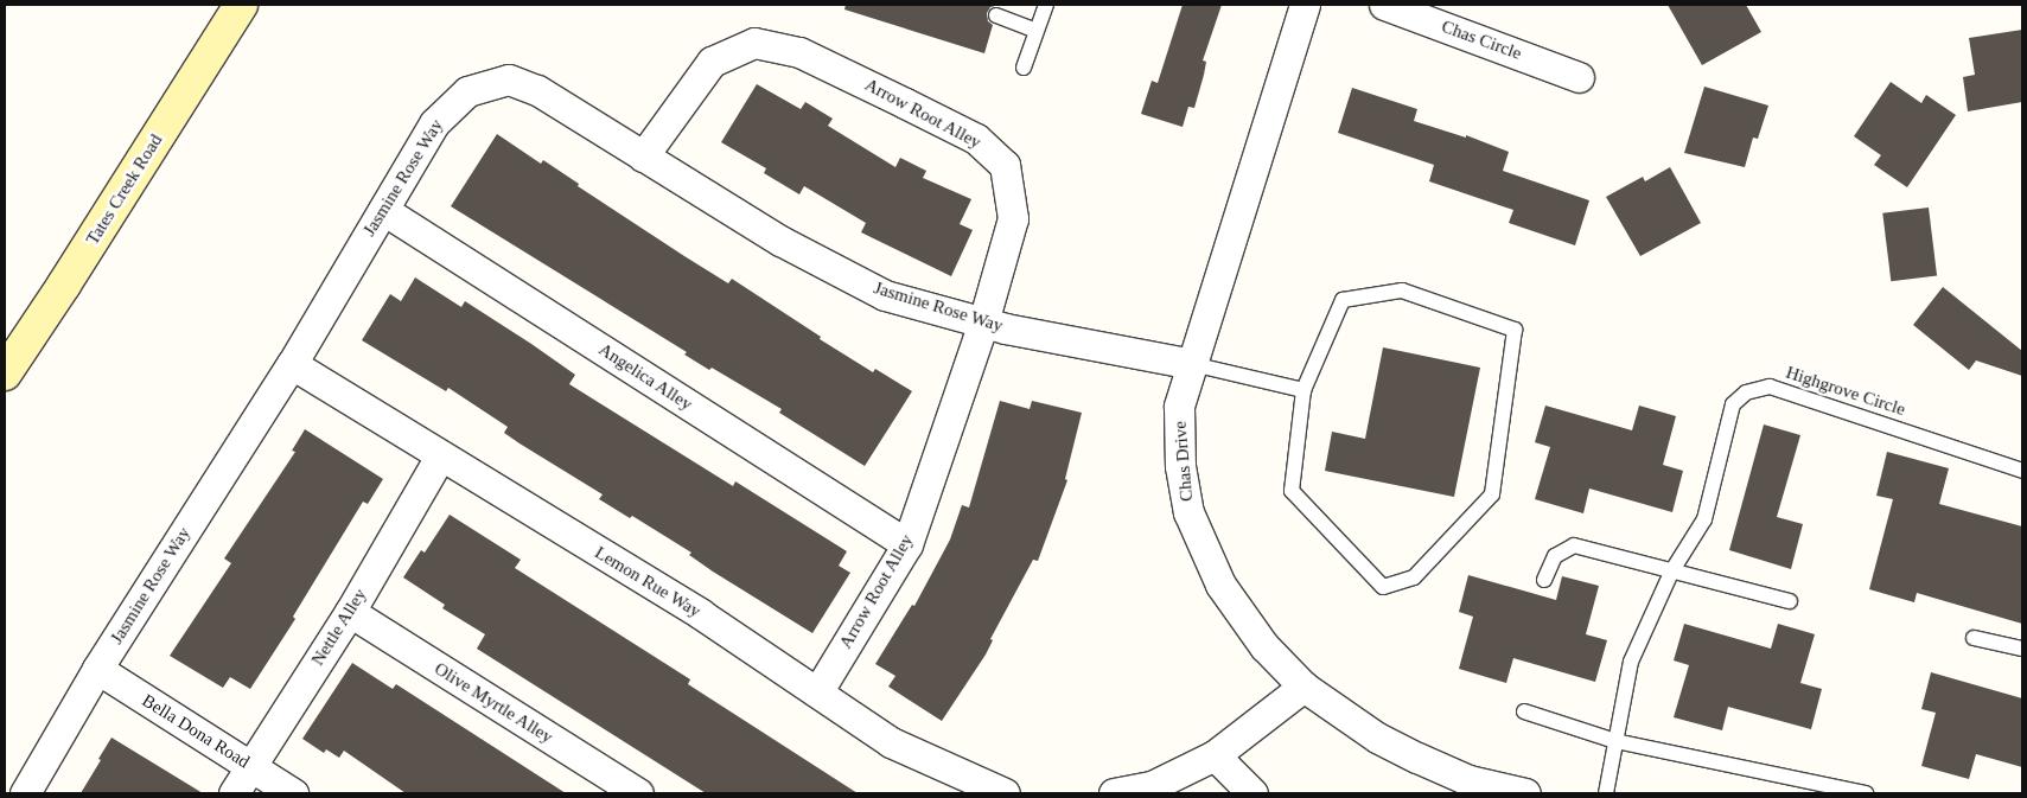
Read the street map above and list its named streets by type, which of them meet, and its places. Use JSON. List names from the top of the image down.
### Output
{
  "streets": {
    "main road": ["Tates Creek Road"],
    "street": [
      "Chas Circle",
      "Arrow Root Alley",
      "Jasmine Rose Way",
      "Angelica Alley",
      "Chas Drive",
      "Lemon Rue Way",
      "Nettle Alley",
      "Olive Myrtle Alley",
      "Bella Dona Road"
    ],
    "lane": ["Highgrove Circle"]
  },
  "crossings": [
    ["Arrow Root Alley", "Jasmine Rose Way"],
    ["Arrow Root Alley", "Angelica Alley"],
    ["Arrow Root Alley", "Lemon Rue Way"],
    ["Jasmine Rose Way", "Angelica Alley"],
    ["Jasmine Rose Way", "Chas Drive"],
    ["Jasmine Rose Way", "Lemon Rue Way"],
    ["Jasmine Rose Way", "Bella Dona Road"],
    ["Lemon Rue Way", "Nettle Alley"],
    ["Nettle Alley", "Olive Myrtle Alley"],
    ["Nettle Alley", "Bella Dona Road"]
  ]
}
